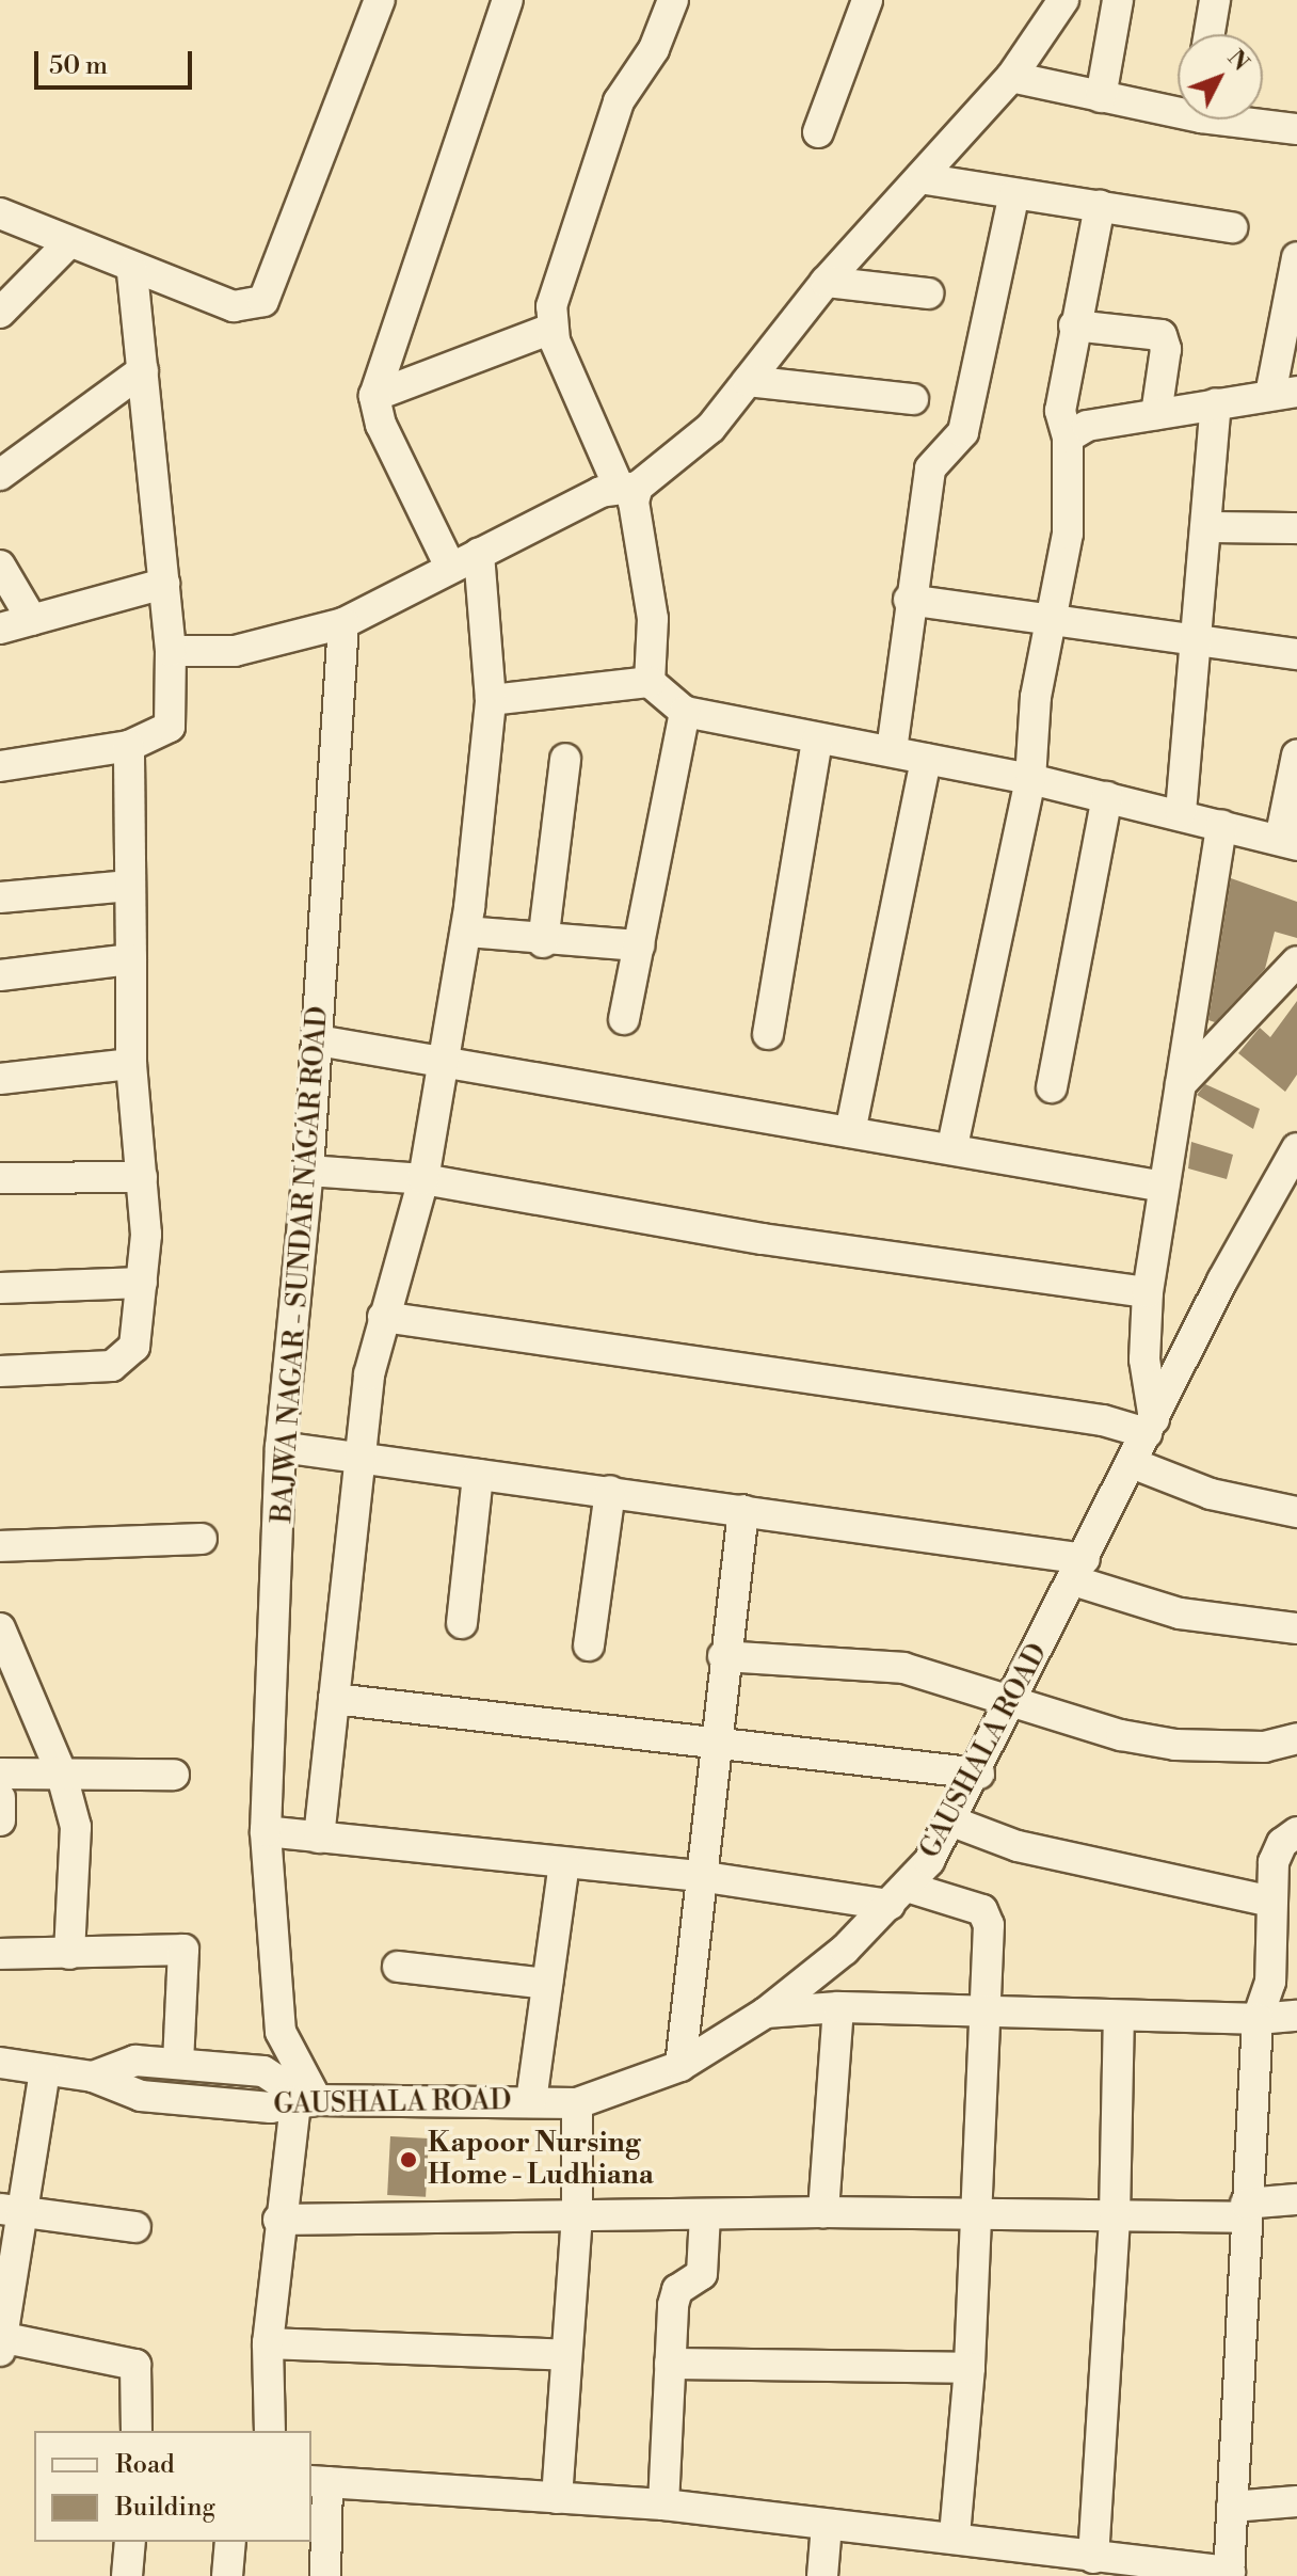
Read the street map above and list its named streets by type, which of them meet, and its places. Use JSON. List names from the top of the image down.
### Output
{
  "streets": {
    "street": ["BAJWA NAGAR - SUNDAR NAGAR ROAD", "GAUSHALA ROAD"]
  },
  "crossings": [
    ["BAJWA NAGAR - SUNDAR NAGAR ROAD", "GAUSHALA ROAD"]
  ],
  "places": ["Kapoor Nursing Home - Ludhiana"],
  "legend": ["Road", "Building"],
  "scale_bar": "50 m",
  "north": "top right"
}
